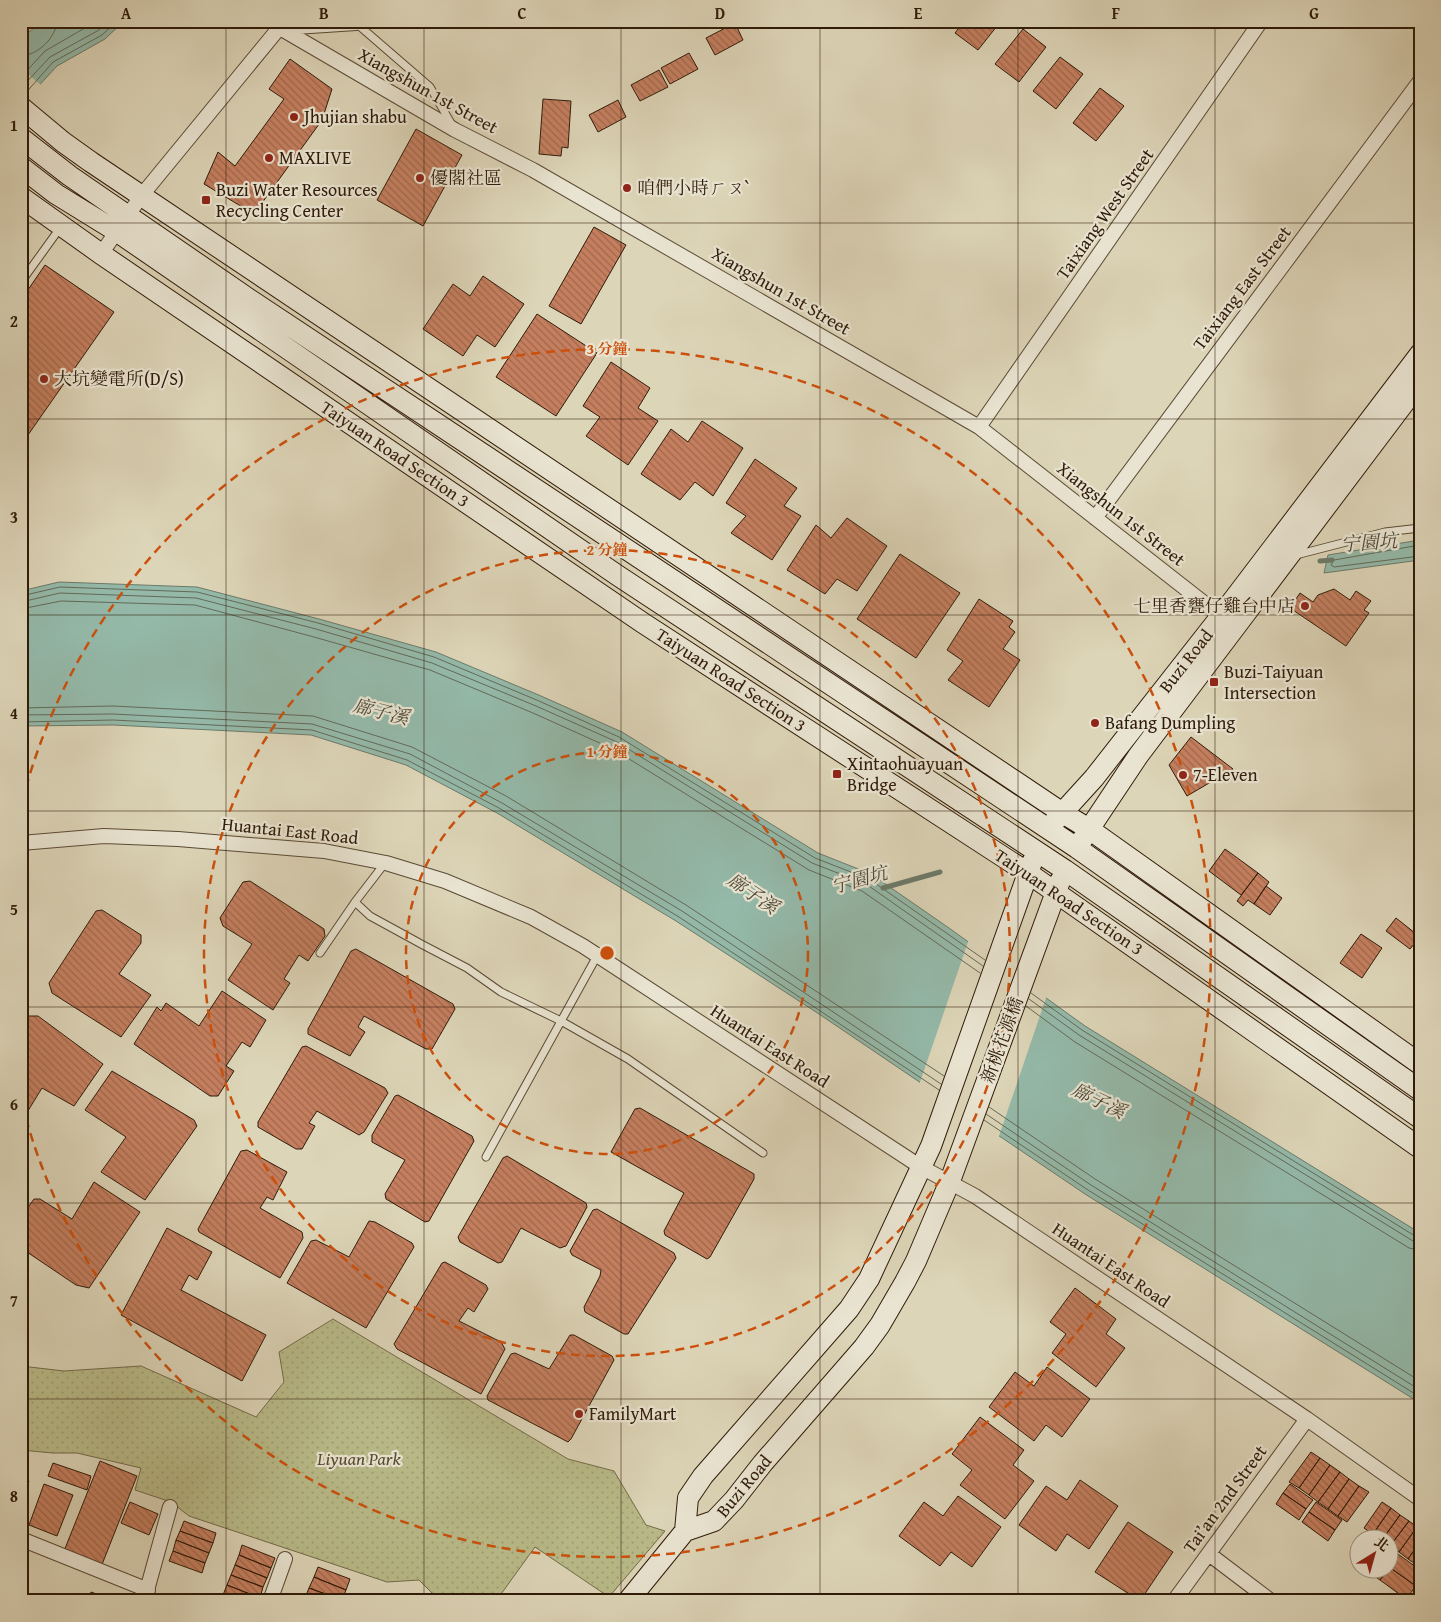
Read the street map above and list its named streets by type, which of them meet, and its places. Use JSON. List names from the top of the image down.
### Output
{
  "streets": {
    "main road": ["Taiyuan Road Section 3", "Buzi Road", "新桃花源橋"],
    "street": [
      "Xiangshun 1st Street",
      "Taixiang West Street",
      "Taixiang East Street",
      "Huantai East Road",
      "Tai’an 2nd Street"
    ]
  },
  "crossings": [
    ["Xiangshun 1st Street", "Taixiang West Street"],
    ["Xiangshun 1st Street", "Taixiang East Street"],
    ["Xiangshun 1st Street", "Buzi Road"],
    ["Taiyuan Road Section 3", "Buzi Road"],
    ["Buzi Road", "Huantai East Road"],
    ["Buzi Road", "新桃花源橋"],
    ["Huantai East Road", "新桃花源橋"],
    ["Huantai East Road", "Tai’an 2nd Street"]
  ],
  "water": ["宁園坑", "廍子溪"],
  "parks": ["Liyuan Park"],
  "places": {
    "other": [
      "Jhujian shabu",
      "MAXLIVE",
      "優閣社區",
      "咱們小時ㄏㄡˋ",
      "大坑變電所(D/S)",
      "七里香甕仔雞台中店",
      "Bafang Dumpling",
      "7-Eleven",
      "FamilyMart"
    ],
    "transit": ["Buzi Water Resources Recycling Center", "Buzi-Taiyuan Intersection", "Xintaohuayuan Bridge"]
  },
  "north": "top right",
  "grid": {
    "columns": [
      "A",
      "B",
      "C",
      "D",
      "E",
      "F",
      "G"
    ],
    "rows": [
      "1",
      "2",
      "3",
      "4",
      "5",
      "6",
      "7",
      "8"
    ]
  },
  "rings": ["3 分鐘", "2 分鐘", "1 分鐘"]
}
